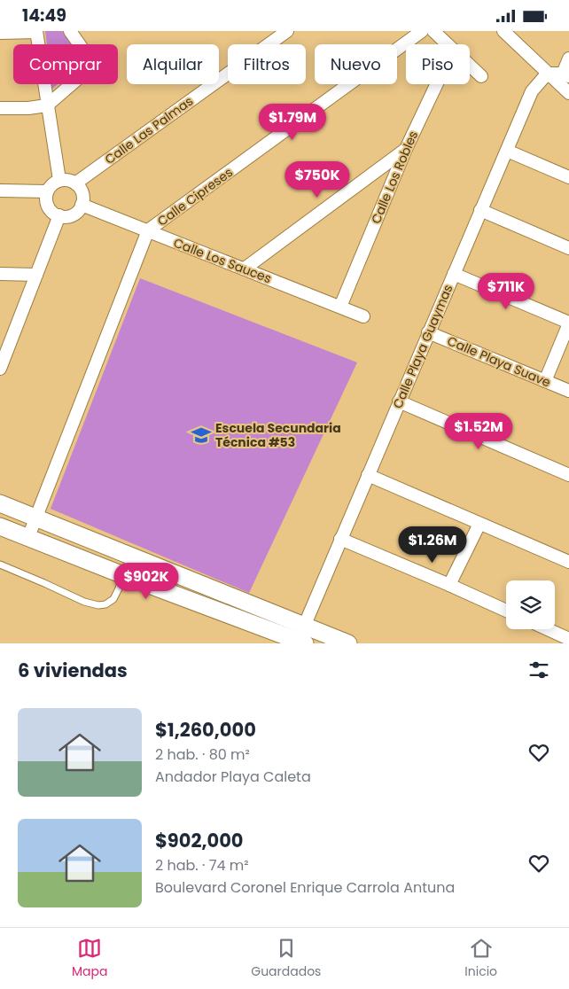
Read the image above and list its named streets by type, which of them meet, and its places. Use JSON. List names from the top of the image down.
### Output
{
  "streets": {
    "street": [
      "Calle Las Palmas",
      "Calle Los Robles",
      "Calle Cipreses",
      "Calle Los Sauces",
      "Calle Playa Guaymas",
      "Calle Playa Suave"
    ]
  },
  "crossings": [
    ["Calle Las Palmas", "Calle Los Sauces"],
    ["Calle Los Robles", "Calle Los Sauces"],
    ["Calle Cipreses", "Calle Los Sauces"],
    ["Calle Playa Guaymas", "Calle Playa Suave"]
  ],
  "places": {
    "school or university": ["Escuela Secundaria Técnica #53"]
  },
  "page": {
    "status": "14:49",
    "chip": [
      "Comprar",
      "Alquilar",
      "Filtros",
      "Nuevo",
      "Piso"
    ],
    "price": [
      "$1.79M",
      "$750K",
      "$711K",
      "$1.52M",
      "$1.26M",
      "$902K"
    ],
    "heading": "6 viviendas",
    "list": [
      {
        "name": "$1,260,000",
        "note": "2 hab. · 80 m² · Andador Playa Caleta"
      },
      {
        "name": "$902,000",
        "note": "2 hab. · 74 m² · Boulevard Coronel Enrique Carrola Antuna"
      }
    ],
    "tabs": ["Mapa", "Guardados", "Inicio"]
  }
}
